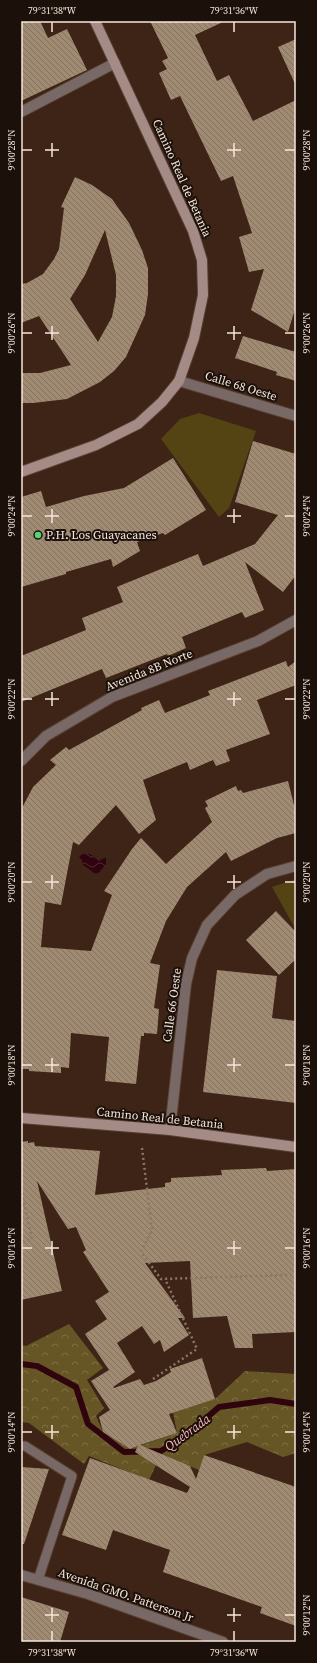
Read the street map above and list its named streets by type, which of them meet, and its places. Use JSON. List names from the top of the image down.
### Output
{
  "streets": {
    "street": [
      "Camino Real de Betania",
      "Calle 68 Oeste",
      "Avenida 8B Norte",
      "Calle 66 Oeste",
      "Avenida GMO. Patterson Jr"
    ]
  },
  "crossings": [
    ["Camino Real de Betania", "Calle 68 Oeste"],
    ["Camino Real de Betania", "Calle 66 Oeste"]
  ],
  "water": ["Quebrada"],
  "places": ["P.H. Los Guayacanes"],
  "coordinates": [
    "79°31'38\"W",
    "79°31'36\"W",
    "9°00'28\"N",
    "9°00'26\"N",
    "9°00'24\"N",
    "9°00'22\"N",
    "9°00'20\"N",
    "9°00'18\"N",
    "9°00'16\"N",
    "9°00'14\"N",
    "9°00'12\"N"
  ]
}
